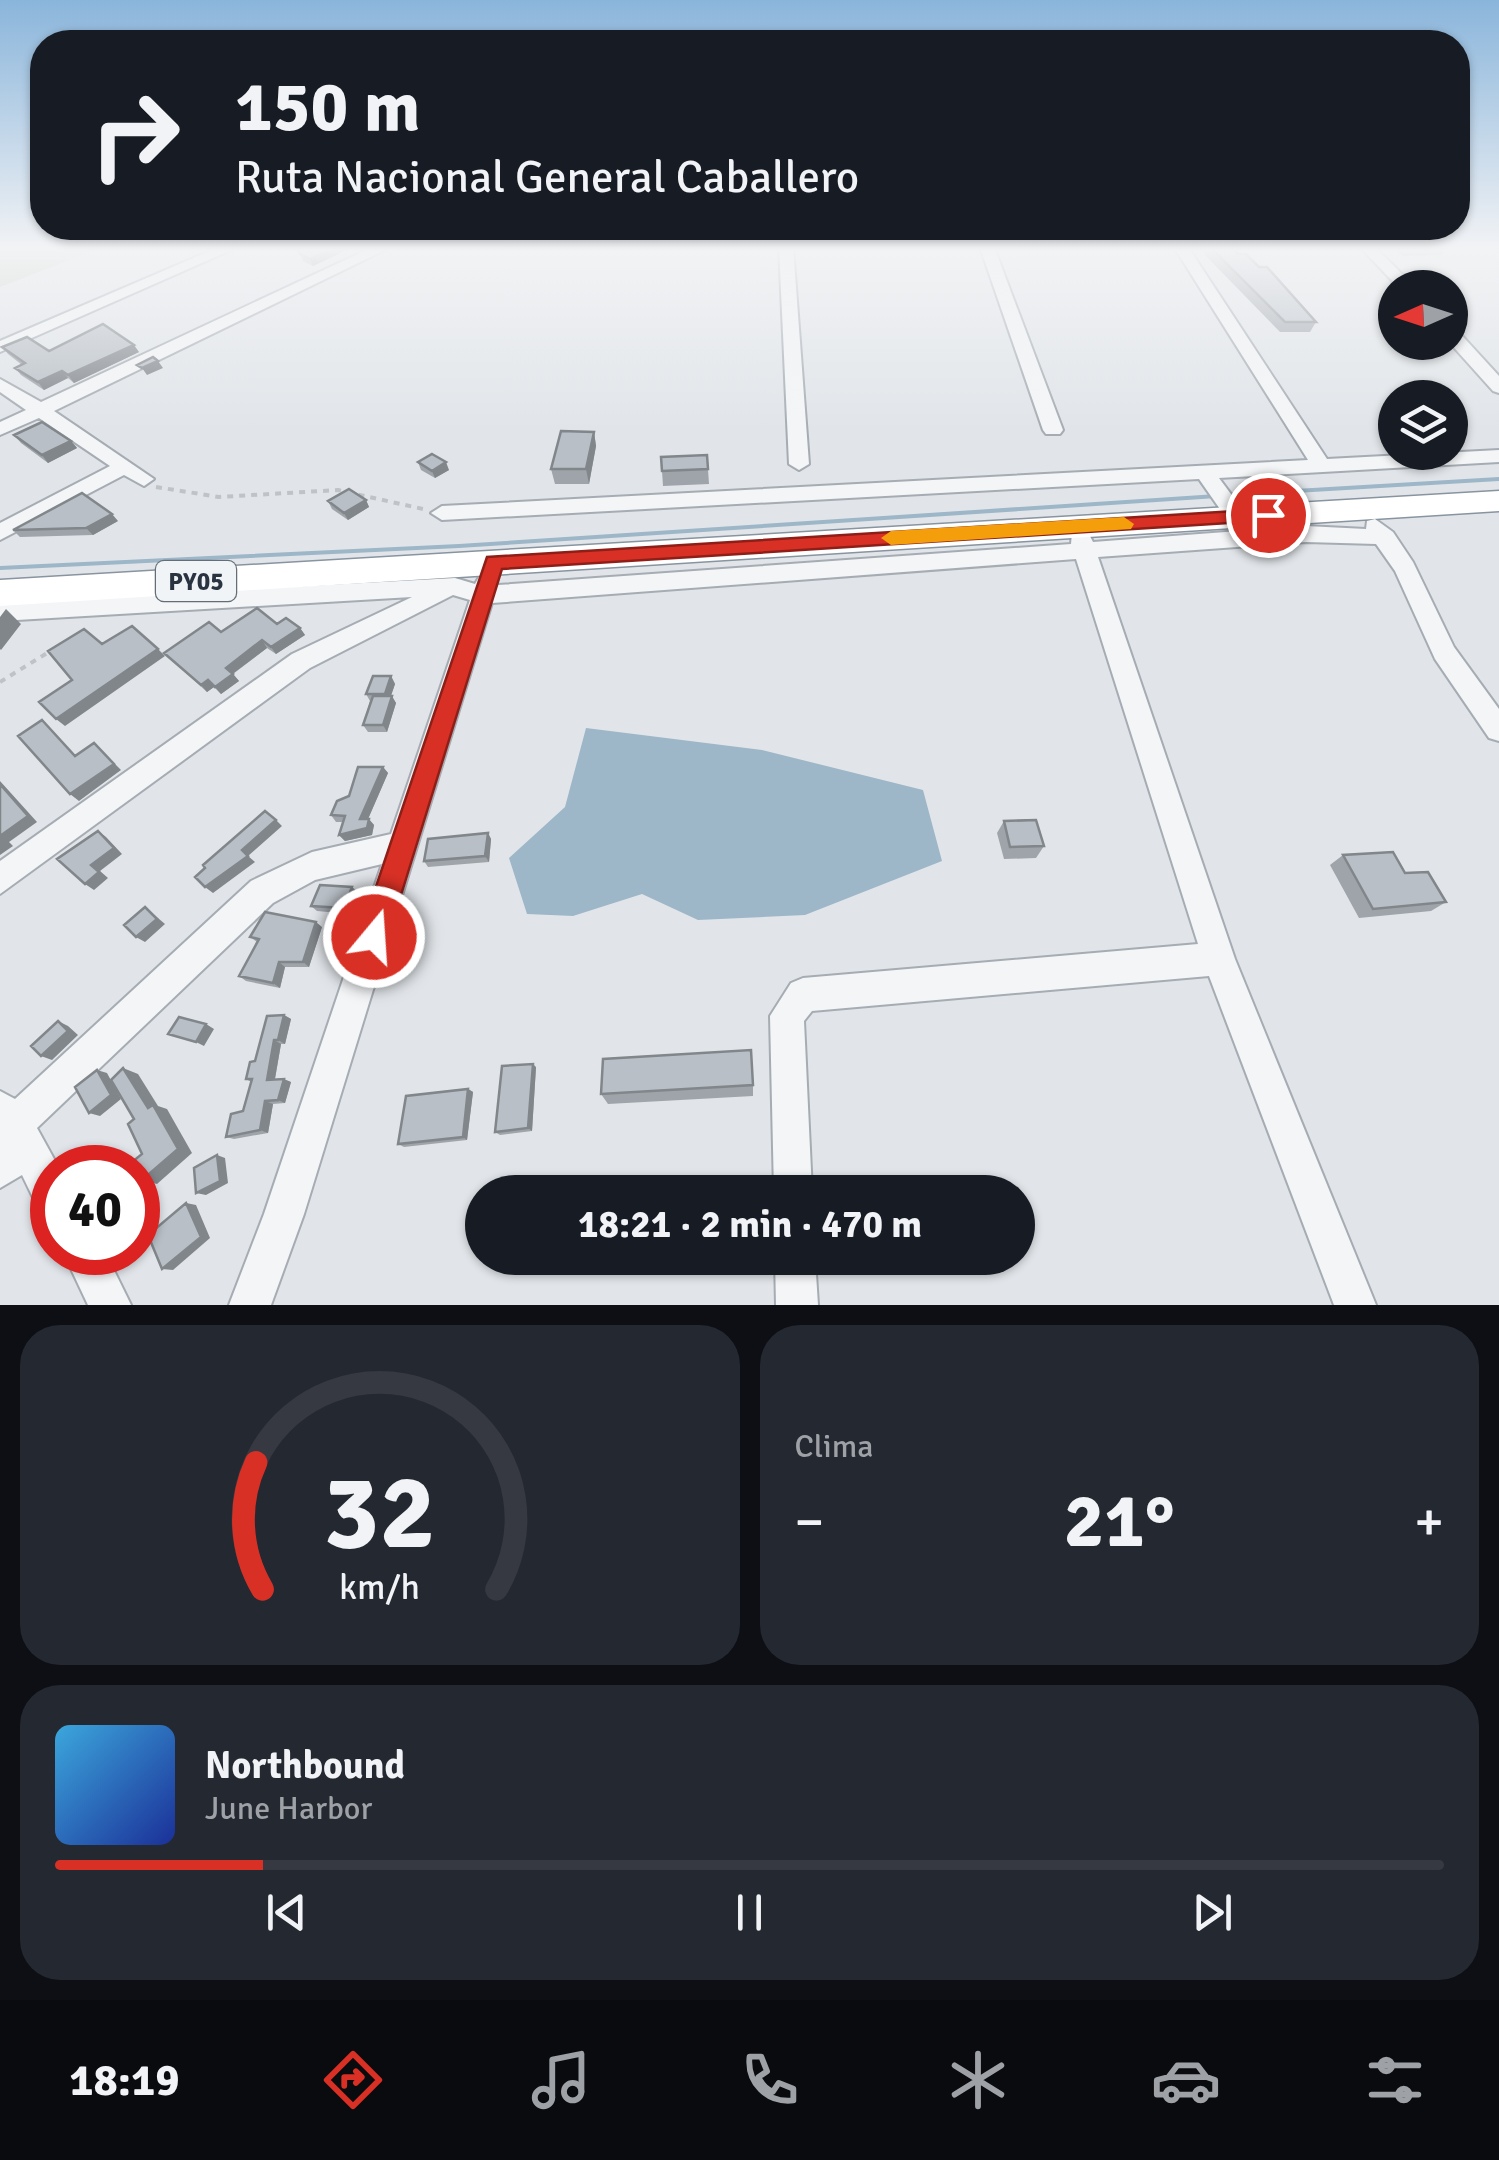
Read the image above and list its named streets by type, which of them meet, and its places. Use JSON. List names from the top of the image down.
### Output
{
  "streets": {
    "highway": ["PY05"]
  },
  "north": "left",
  "page": {
    "turn": ["150 m", "Ruta Nacional General Caballero"],
    "limit": "40",
    "trip": "18:21 · 2 min · 470 m",
    "tile": "Clima",
    "heat": ["−", "21°", "+"],
    "song": ["Northbound", "June Harbor"],
    "tabs": "18:19",
    "gauge": ["32", "km/h"]
  }
}
